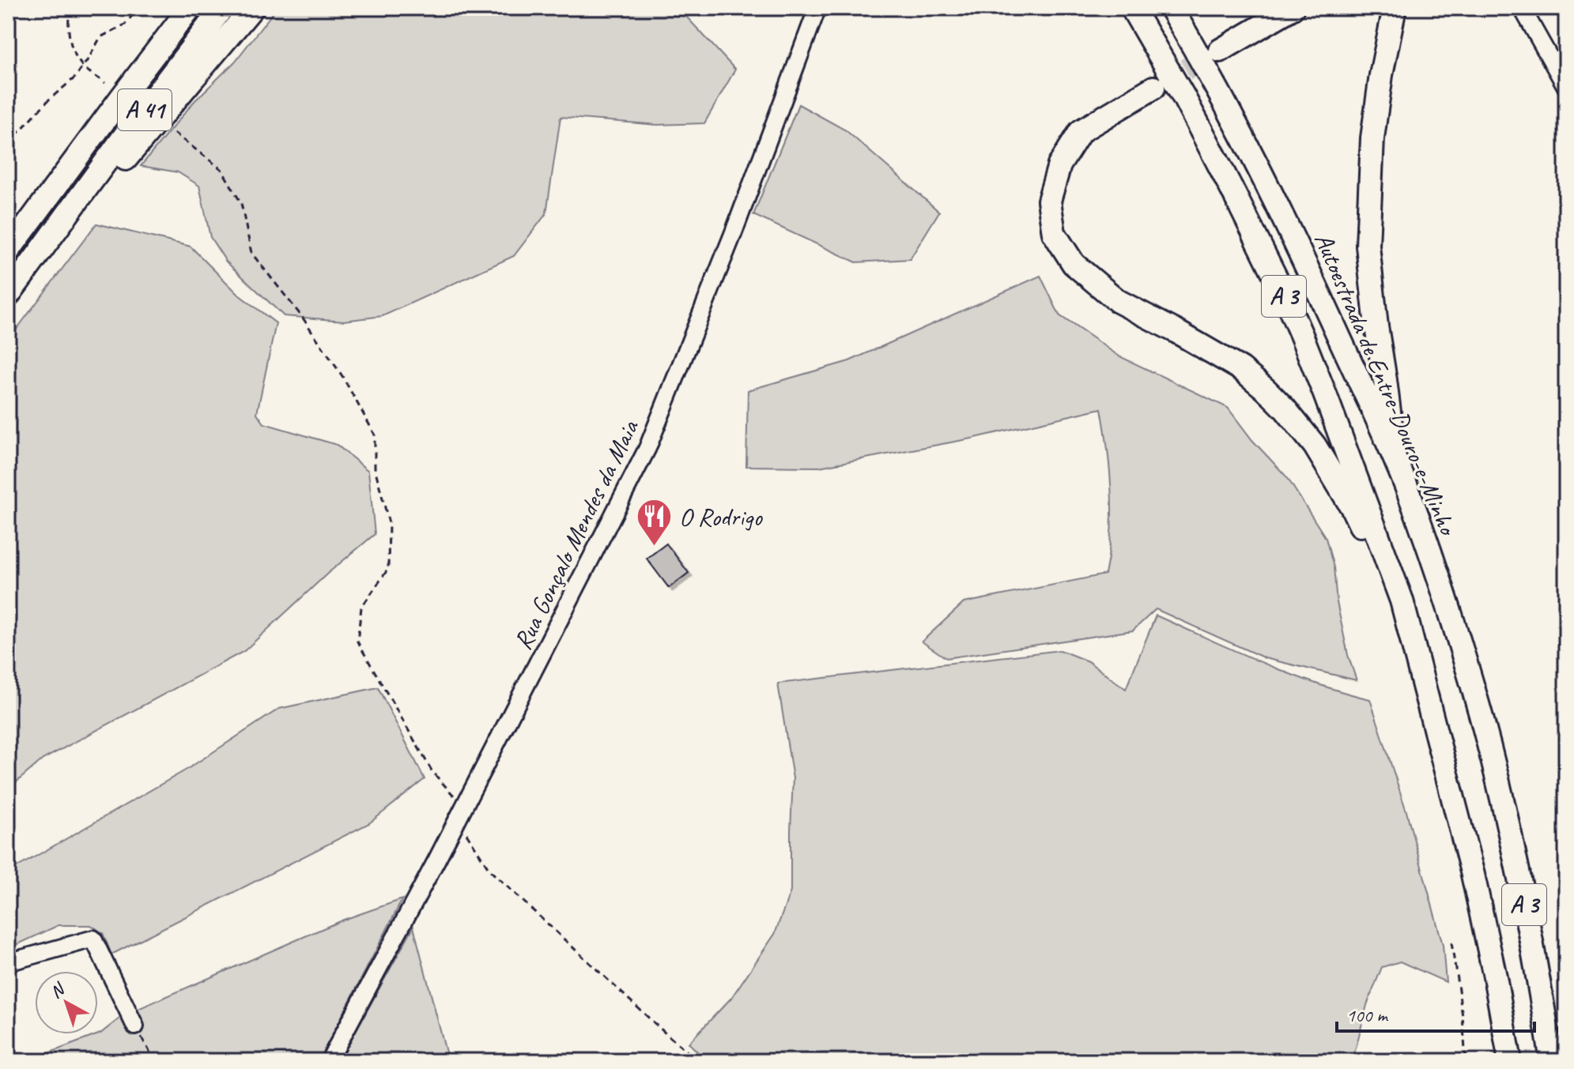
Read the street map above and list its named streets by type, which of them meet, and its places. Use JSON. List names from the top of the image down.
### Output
{
  "streets": {
    "highway": ["A 41", "A 3", "Autoestrada de Entre-Douro-e-Minho"],
    "street": ["Rua Gonçalo Mendes da Maia"]
  },
  "places": {
    "restaurant": ["O Rodrigo"]
  },
  "scale_bar": "100 m",
  "north": "top left"
}
